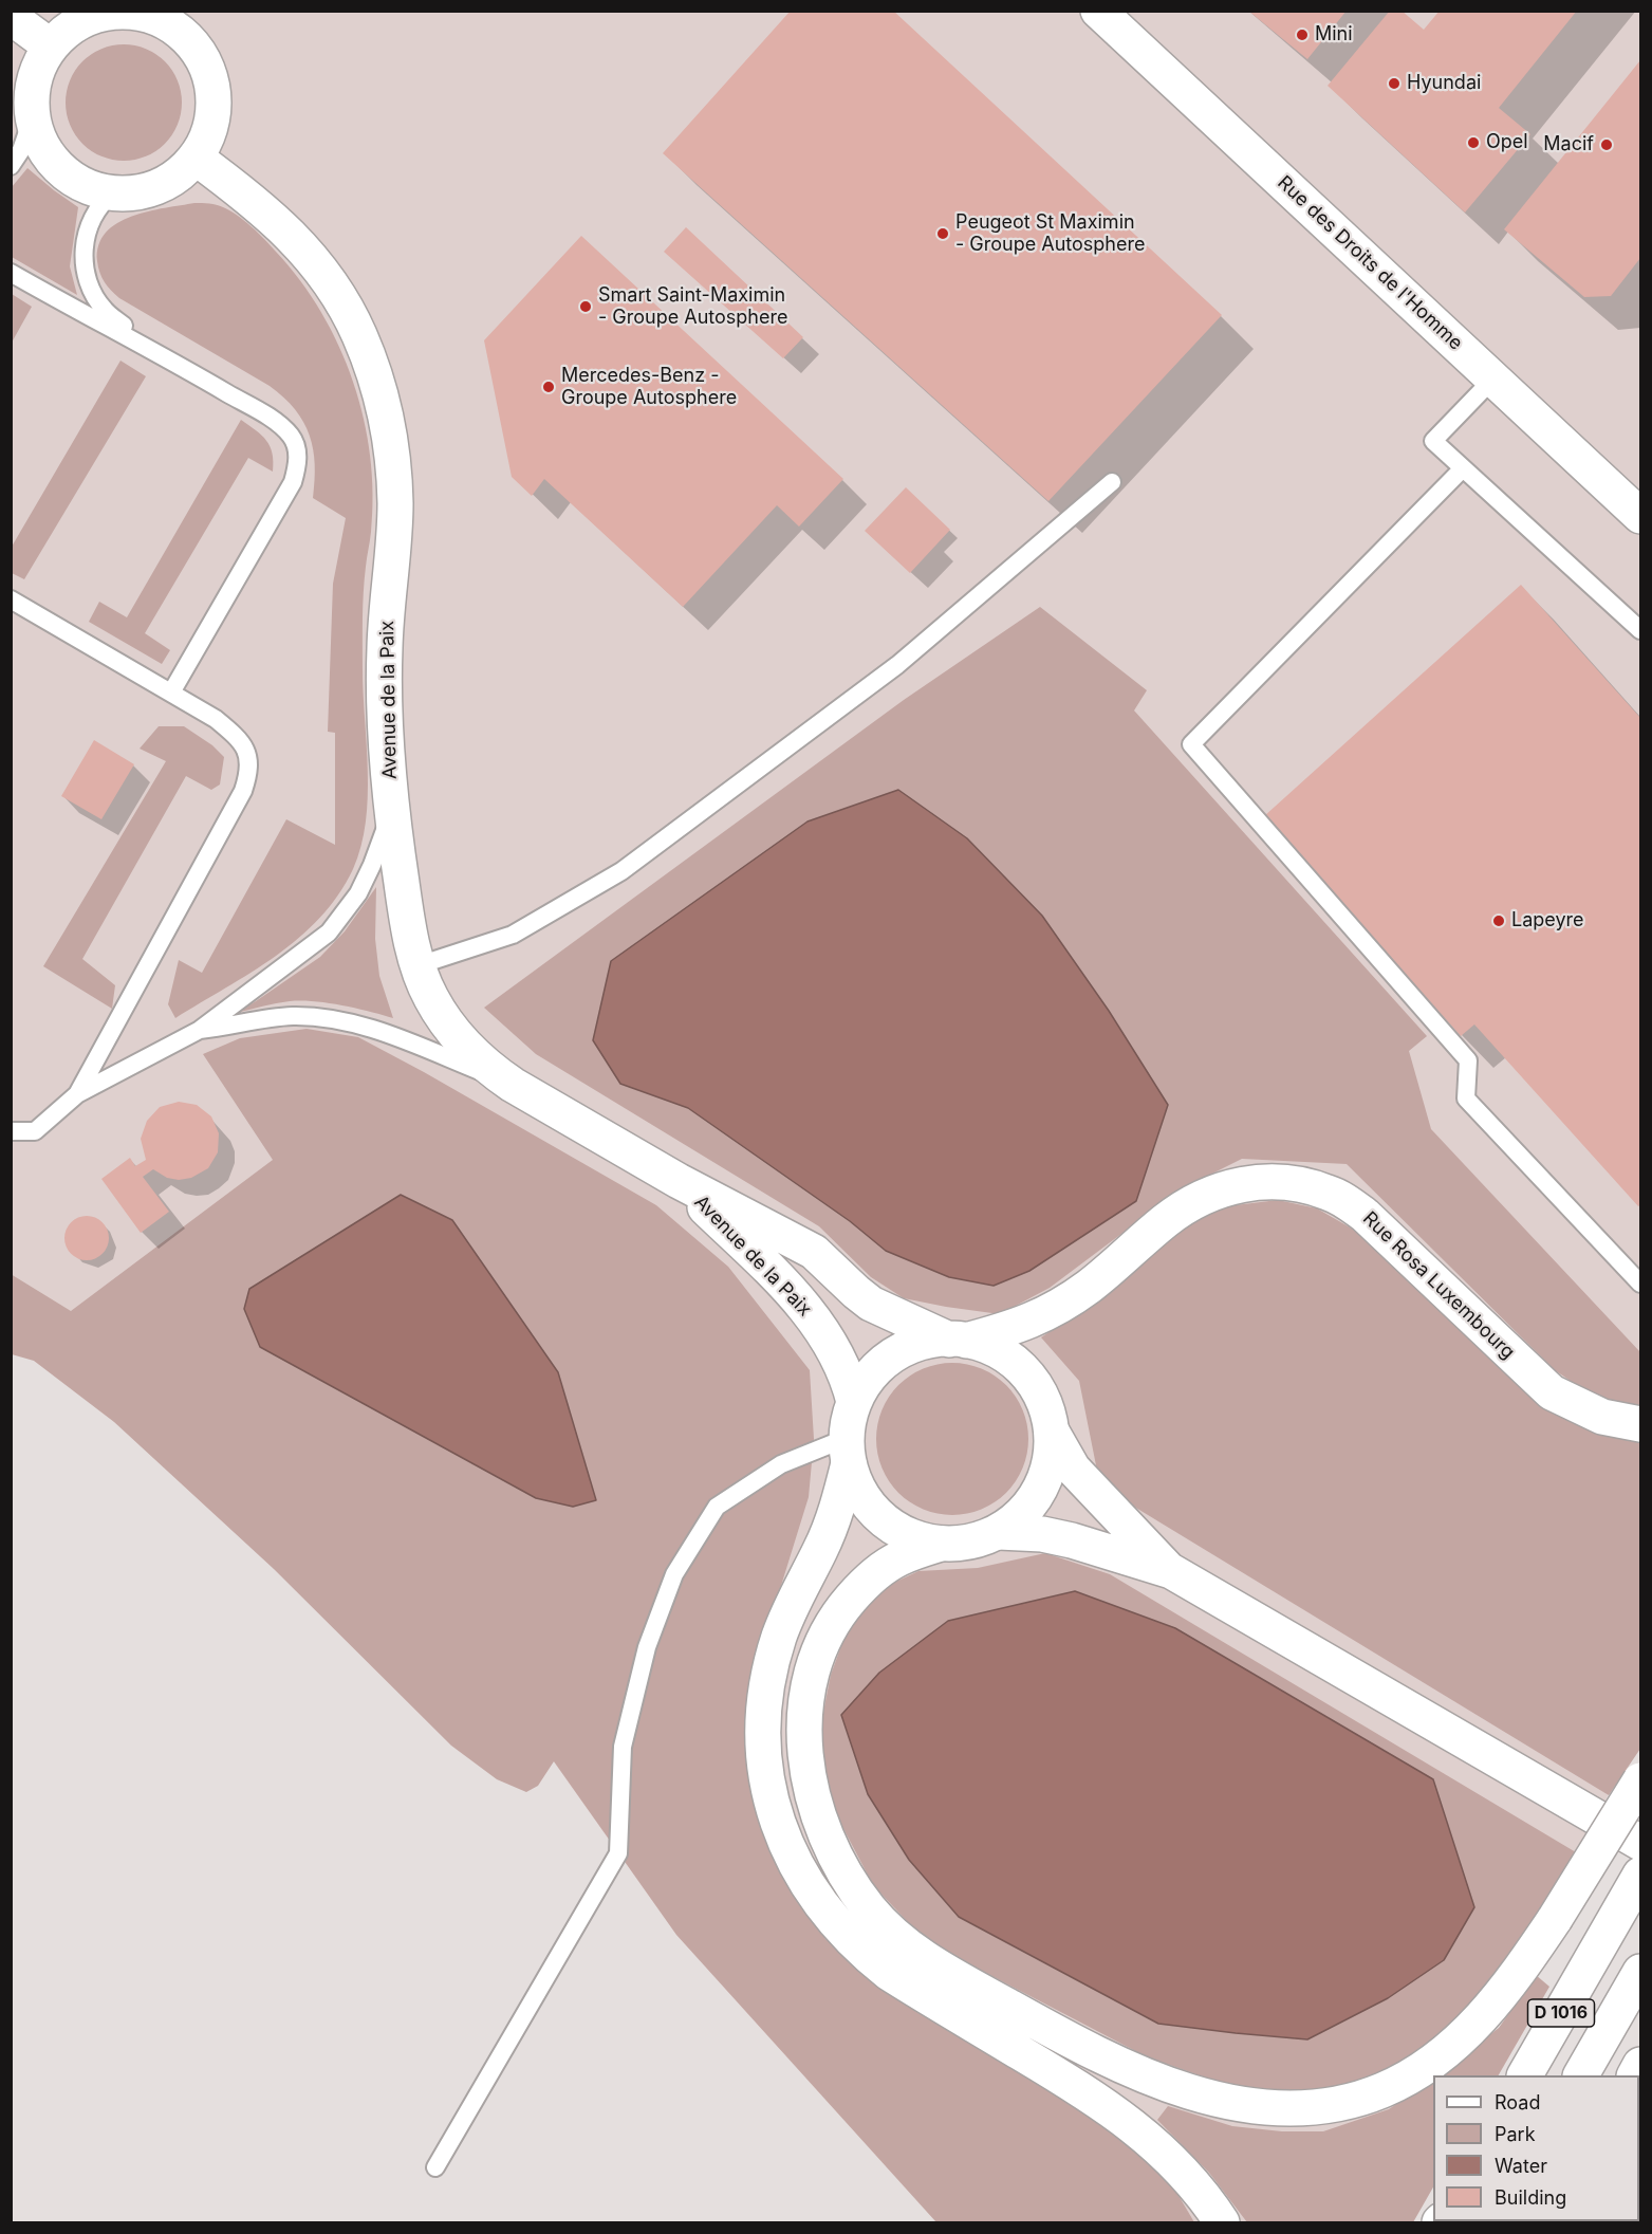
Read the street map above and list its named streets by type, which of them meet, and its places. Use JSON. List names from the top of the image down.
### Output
{
  "streets": {
    "main road": [
      "Rue des Droits de l'Homme",
      "Avenue de la Paix",
      "Rue Rosa Luxembourg",
      "D 1016"
    ]
  },
  "crossings": [
    ["Avenue de la Paix", "Rue Rosa Luxembourg"]
  ],
  "places": [
    "Mini",
    "Hyundai",
    "Opel",
    "Macif",
    "Peugeot St Maximin - Groupe Autosphere",
    "Smart Saint-Maximin - Groupe Autosphere",
    "Mercedes-Benz - Groupe Autosphere",
    "Lapeyre"
  ],
  "legend": [
    "Road",
    "Park",
    "Water",
    "Building"
  ]
}
